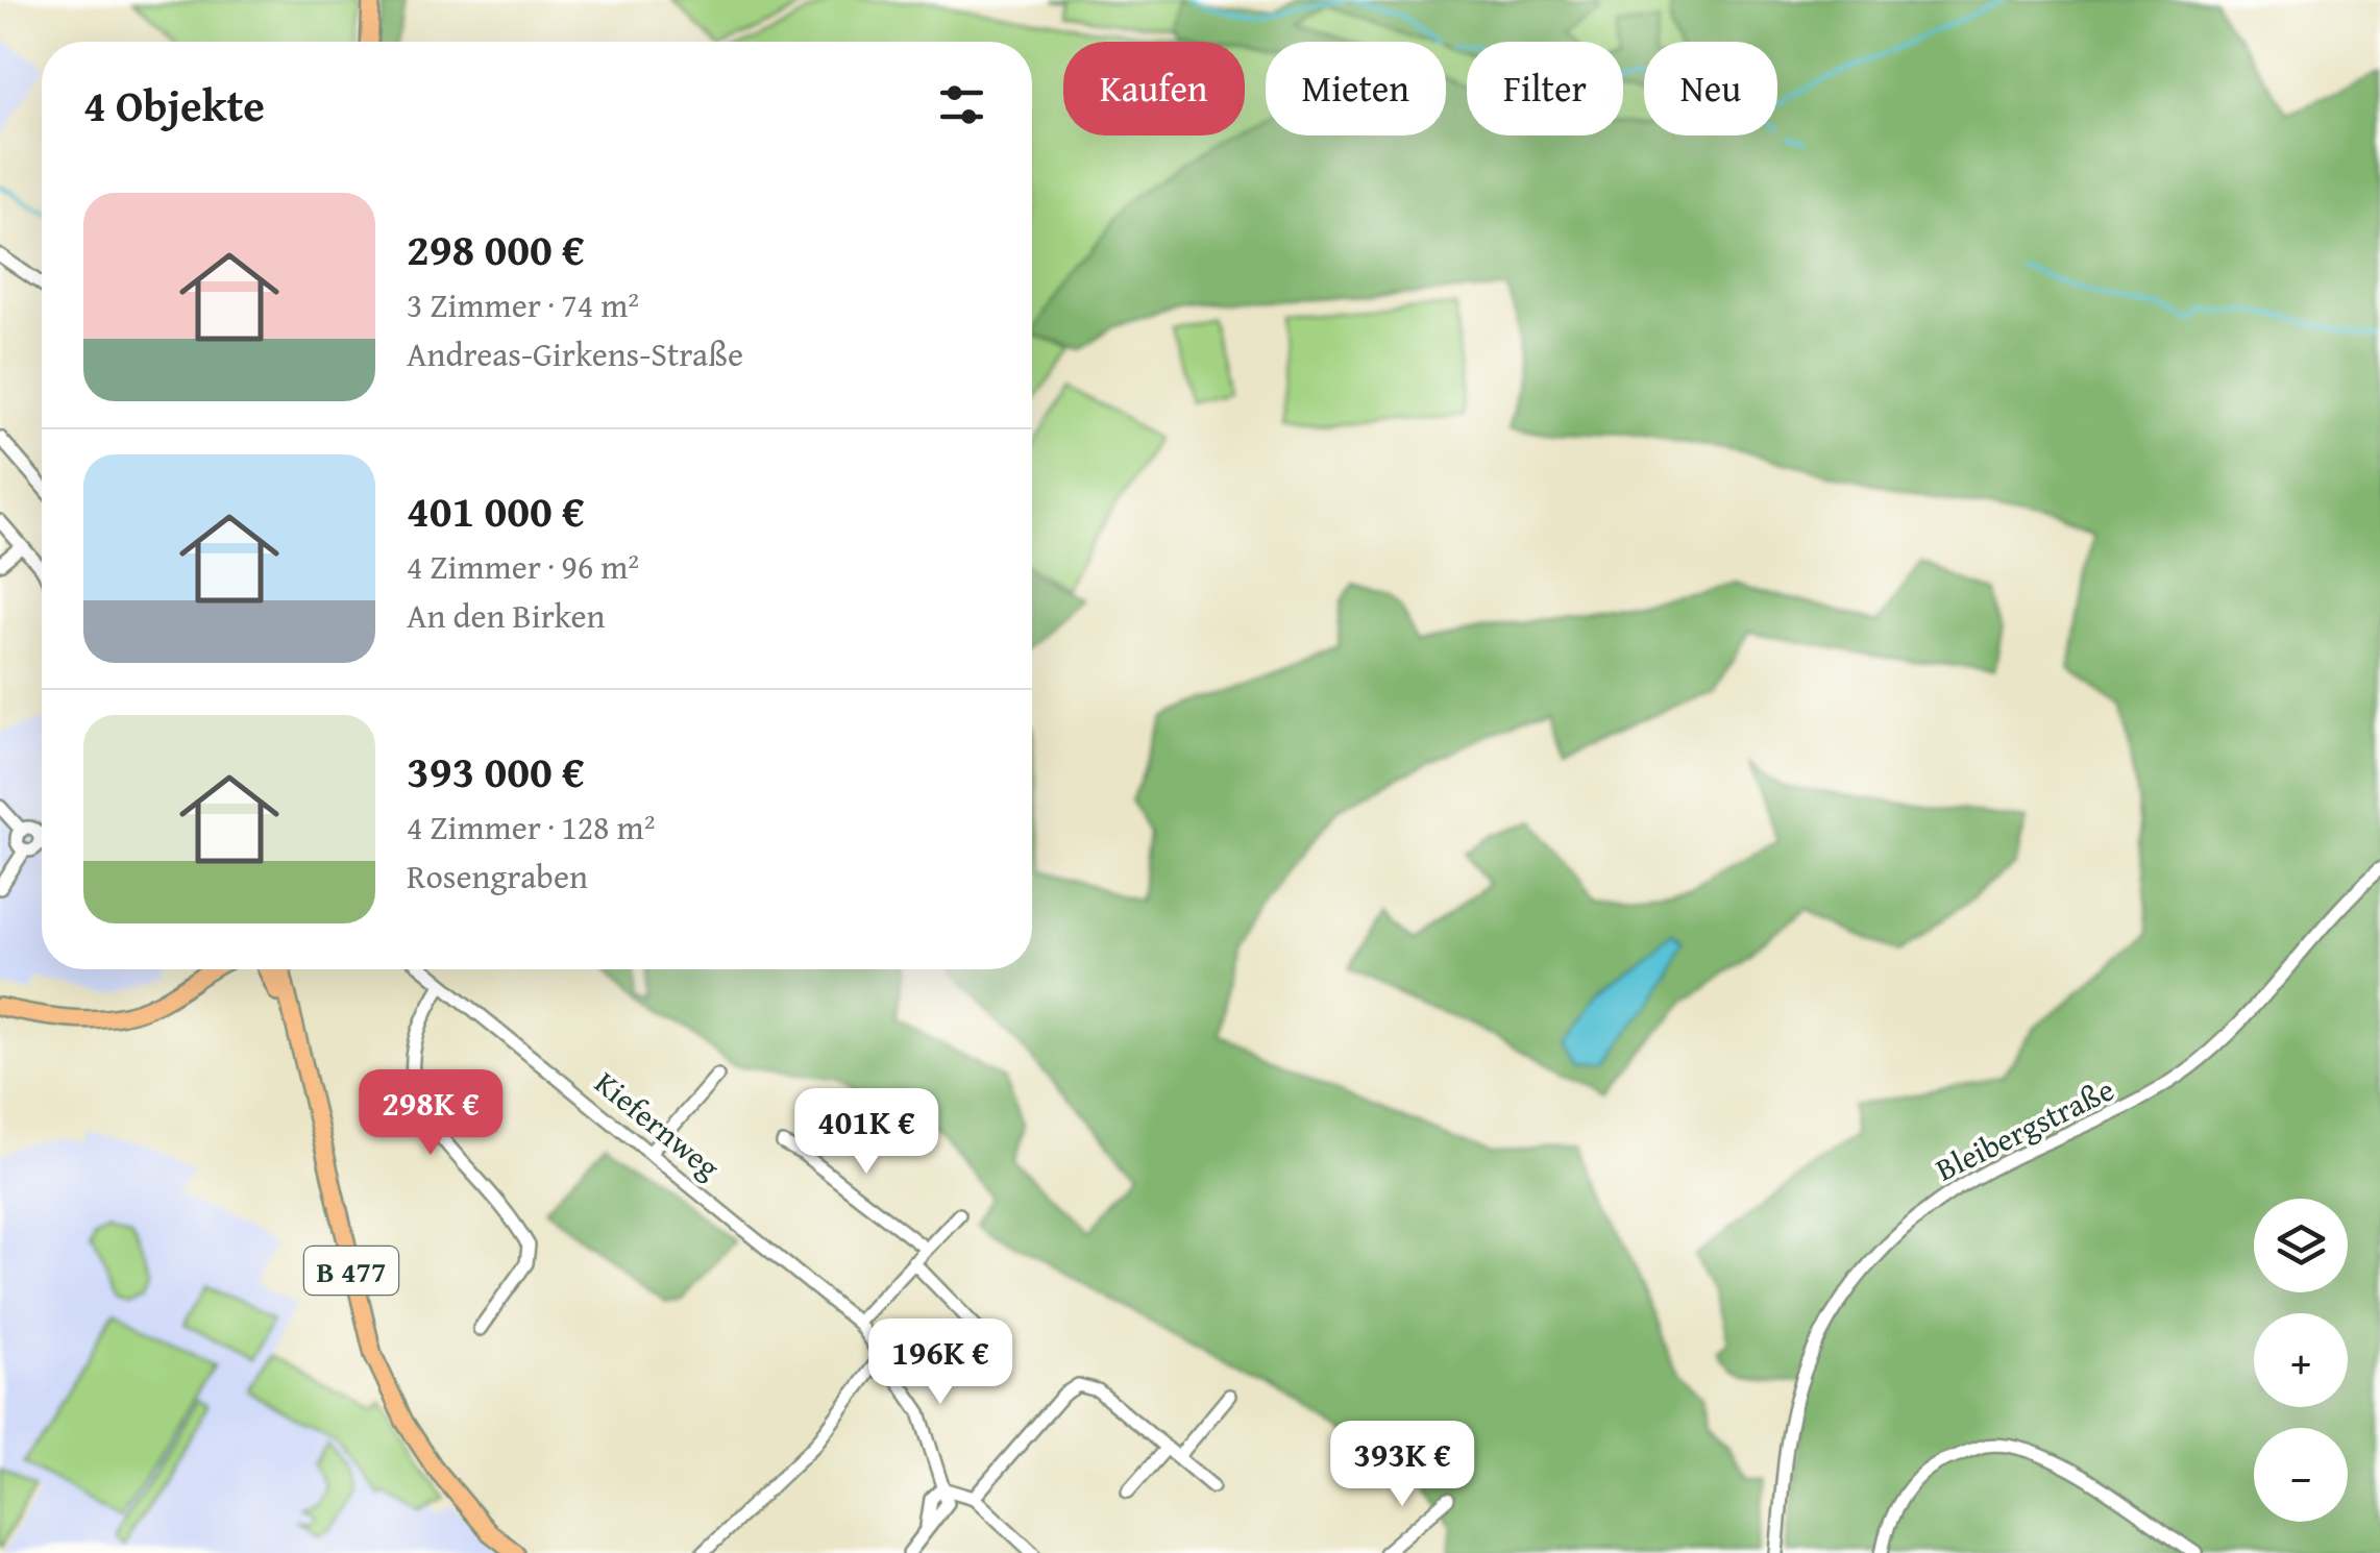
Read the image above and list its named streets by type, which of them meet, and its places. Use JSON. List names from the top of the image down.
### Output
{
  "streets": {
    "main road": ["B 477"],
    "street": ["Kiefernweg", "Bleibergstraße"]
  },
  "page": {
    "chip": [
      "Kaufen",
      "Mieten",
      "Filter",
      "Neu"
    ],
    "heading": "4 Objekte",
    "list": [
      {
        "name": "298 000 €",
        "note": "3 Zimmer · 74 m² · Andreas-Girkens-Straße"
      },
      {
        "name": "401 000 €",
        "note": "4 Zimmer · 96 m² · An den Birken"
      },
      {
        "name": "393 000 €",
        "note": "4 Zimmer · 128 m² · Rosengraben"
      }
    ],
    "price": [
      "298K €",
      "401K €",
      "196K €",
      "393K €"
    ],
    "map_buttons": ["+", "−"]
  }
}
